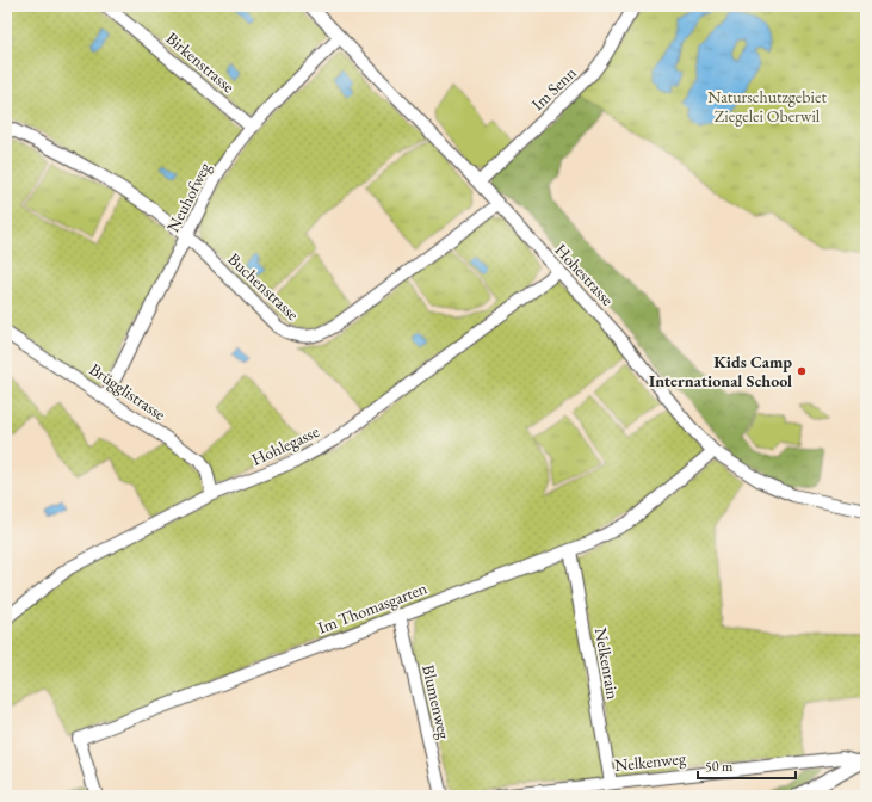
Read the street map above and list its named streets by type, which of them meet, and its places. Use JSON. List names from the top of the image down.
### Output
{
  "streets": {
    "street": [
      "Birkenstrasse",
      "Im Senn",
      "Neuhofweg",
      "Hohestrasse",
      "Buchenstrasse",
      "Brügglistrasse",
      "Hohlegasse",
      "Im Thomasgarten",
      "Nelkenrain",
      "Blumenweg",
      "Nelkenweg"
    ]
  },
  "crossings": [
    ["Birkenstrasse", "Neuhofweg"],
    ["Im Senn", "Hohestrasse"],
    ["Neuhofweg", "Hohestrasse"],
    ["Neuhofweg", "Buchenstrasse"],
    ["Neuhofweg", "Brügglistrasse"],
    ["Hohestrasse", "Buchenstrasse"],
    ["Hohestrasse", "Hohlegasse"],
    ["Hohestrasse", "Im Thomasgarten"],
    ["Brügglistrasse", "Hohlegasse"],
    ["Im Thomasgarten", "Nelkenrain"],
    ["Im Thomasgarten", "Blumenweg"],
    ["Nelkenrain", "Nelkenweg"]
  ],
  "parks": ["Naturschutzgebiet Ziegelei Oberwil"],
  "places": ["Kids Camp International School"],
  "scale_bar": "50 m"
}
